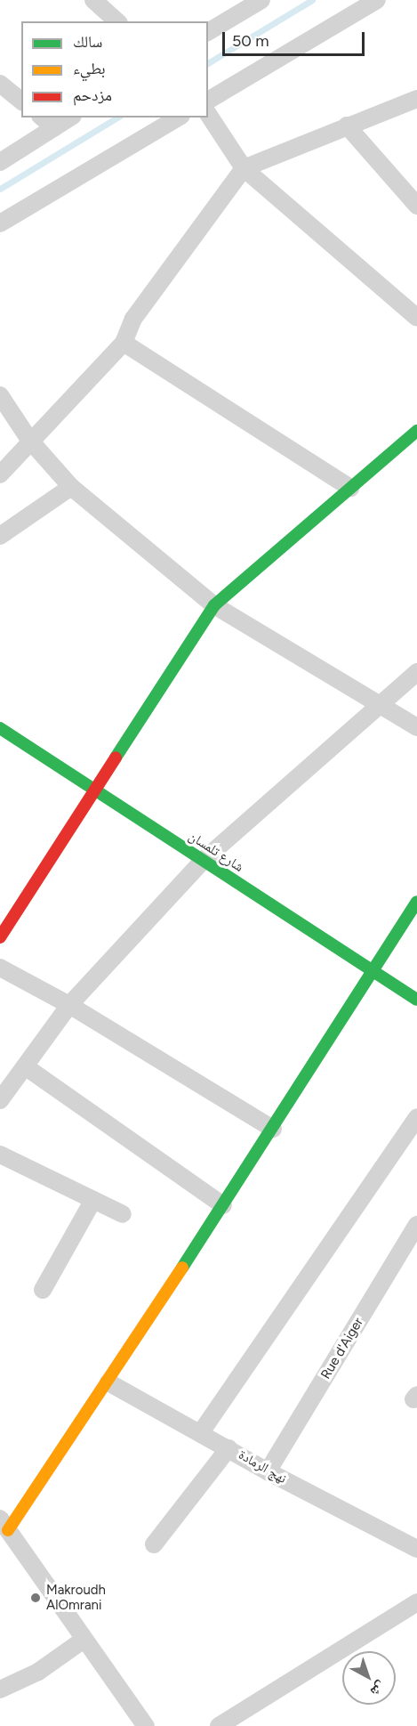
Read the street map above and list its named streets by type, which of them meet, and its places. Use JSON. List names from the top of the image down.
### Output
{
  "streets": {
    "street": ["شارع تلمسان", "Rue d'Aiger", "نهج الرمادة"]
  },
  "crossings": [
    ["Rue d'Aiger", "نهج الرمادة"]
  ],
  "places": ["Makroudh AlOmrani"],
  "legend": ["سالك", "بطيء", "مزدحم"],
  "scale_bar": "50 m",
  "north": "bottom right"
}
